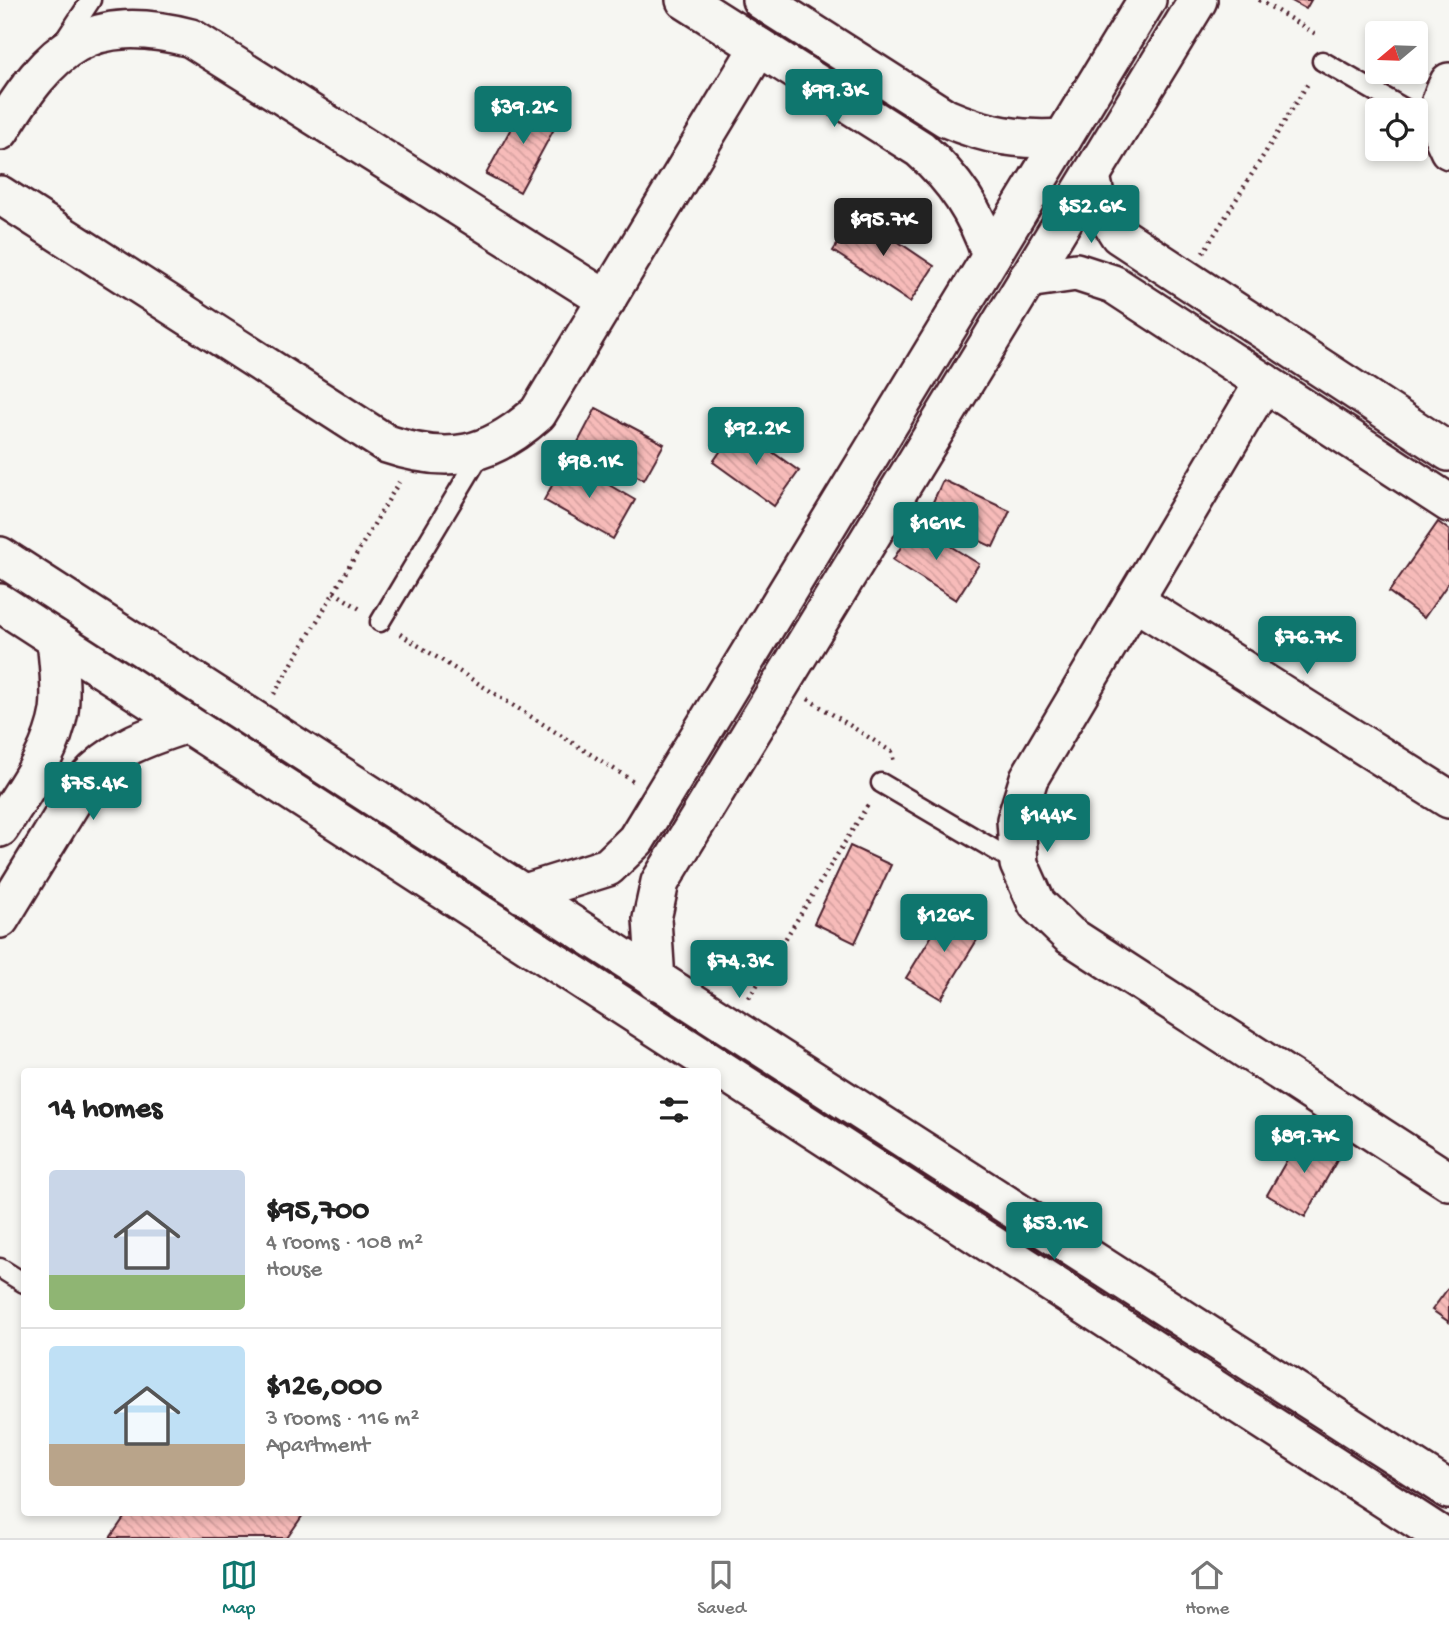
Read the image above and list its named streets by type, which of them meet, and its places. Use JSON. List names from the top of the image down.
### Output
{
  "north": "left",
  "page": {
    "price": [
      "$99.3K",
      "$39.2K",
      "$52.6K",
      "$95.7K",
      "$92.2K",
      "$98.1K",
      "$161K",
      "$76.7K",
      "$75.4K",
      "$144K",
      "$126K",
      "$74.3K",
      "$89.7K",
      "$53.1K"
    ],
    "heading": "14 homes",
    "list": [
      {
        "name": "$95,700",
        "note": "4 rooms · 108 m² · House"
      },
      {
        "name": "$126,000",
        "note": "3 rooms · 116 m² · Apartment"
      }
    ],
    "tabs": ["Map", "Saved", "Home"]
  }
}
